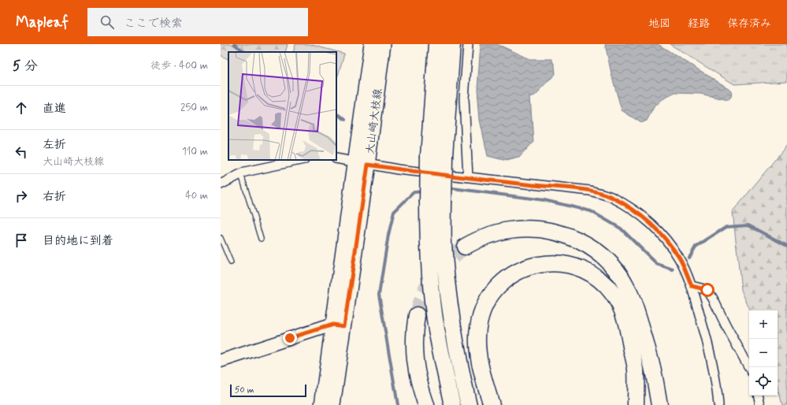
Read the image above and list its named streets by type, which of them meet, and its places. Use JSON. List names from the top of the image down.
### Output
{
  "streets": {
    "main road": ["大山崎大枝線"]
  },
  "scale_bar": "50 m",
  "page": {
    "header": "Mapleaf",
    "search": "ここで検索",
    "nav": ["地図", "経路", "保存済み"],
    "heading": ["5 分", "徒歩 · 400 m"],
    "list": [
      ["直進", "250 m"],
      ["左折", "大山崎大枝線", "110 m"],
      ["右折", "40 m"],
      "目的地に到着"
    ],
    "map_buttons": ["+", "−"],
    "scale": "50 m"
  }
}
